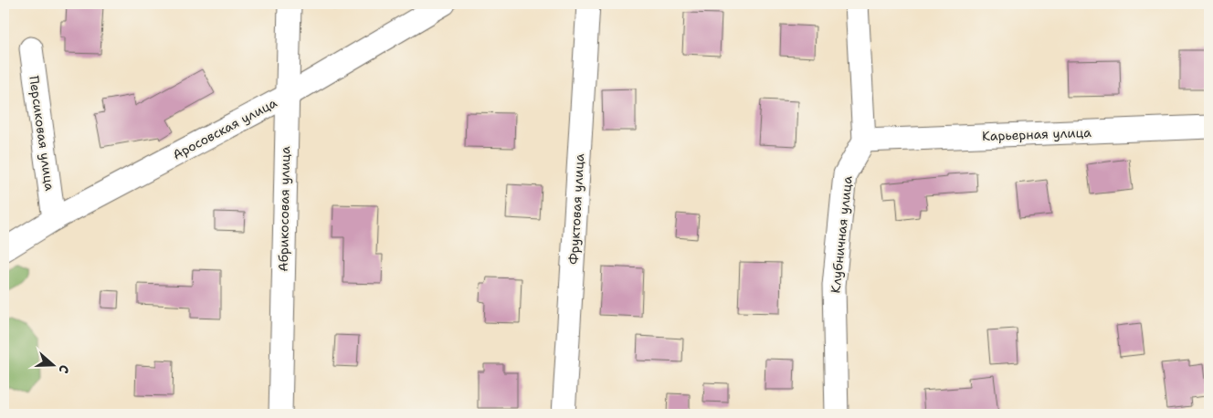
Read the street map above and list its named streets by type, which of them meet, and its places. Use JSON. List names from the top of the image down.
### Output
{
  "streets": {
    "street": [
      "Аросовская улица",
      "Персиковая улица",
      "Карьерная улица",
      "Абрикосовая улица",
      "Фруктовая улица",
      "Клубничная улица"
    ]
  },
  "crossings": [
    ["Аросовская улица", "Персиковая улица"],
    ["Аросовская улица", "Абрикосовая улица"],
    ["Карьерная улица", "Клубничная улица"]
  ],
  "north": "right"
}
